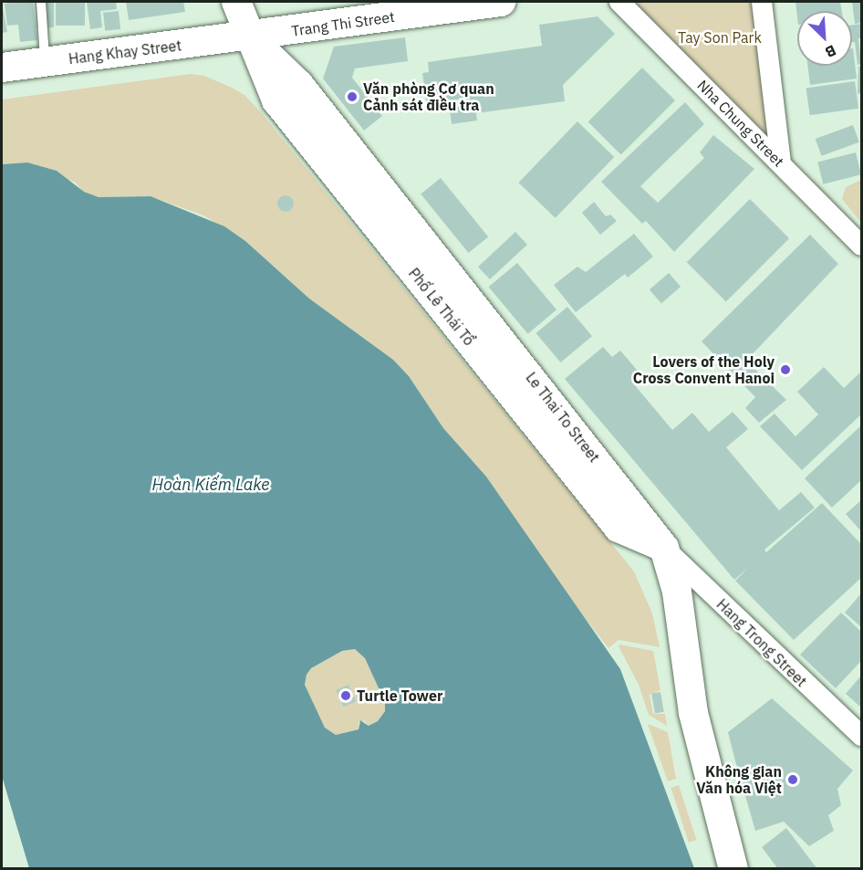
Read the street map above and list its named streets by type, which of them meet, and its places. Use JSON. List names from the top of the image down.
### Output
{
  "streets": {
    "main road": ["Trang Thi Street", "Hang Khay Street", "Le Thai To Street"],
    "street": ["Nha Chung Street", "Hang Trong Street"]
  },
  "crossings": [
    ["Trang Thi Street", "Hang Khay Street"],
    ["Trang Thi Street", "Le Thai To Street"],
    ["Hang Khay Street", "Le Thai To Street"],
    ["Le Thai To Street", "Hang Trong Street"]
  ],
  "water": ["Hoàn Kiếm Lake"],
  "parks": ["Tay Son Park"],
  "places": [
    "Văn phòng Cơ quan Cảnh sát điều tra",
    "Lovers of the Holy Cross Convent Hanoi",
    "Turtle Tower",
    "Không gian Văn hóa Việt"
  ],
  "north": "bottom right"
}
